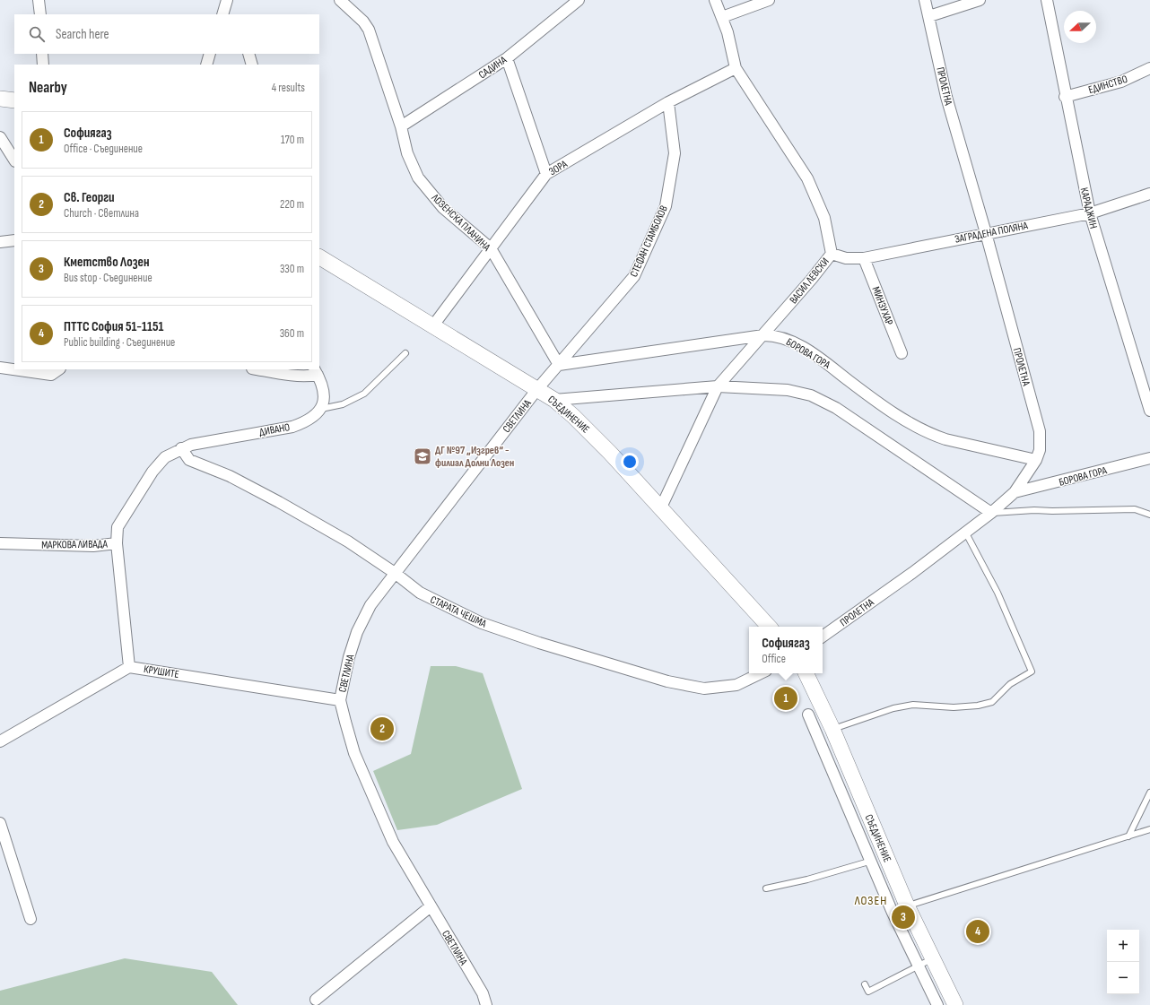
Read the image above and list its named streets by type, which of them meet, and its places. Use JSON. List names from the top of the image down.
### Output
{
  "streets": {
    "street": [
      "САДИНА",
      "ЕДИНСТВО",
      "ПРОЛЕТНА",
      "ЗОРА",
      "КАРАДЖИН",
      "ЛОЗЕНСКА ПЛАНИНА",
      "ЗАГРАДЕНА ПОЛЯНА",
      "СТЕФАН СТАМБОЛОВ",
      "ВАСИЛ ЛЕВСКИ",
      "МИНЗУХАР",
      "БОРОВА ГОРА",
      "СЪЕДИНЕНИЕ",
      "СВЕТЛИНА",
      "ДИВАНО",
      "МАРКОВА ЛИВАДА",
      "СТАРАТА ЧЕШМА",
      "КРУШИТЕ"
    ]
  },
  "crossings": [
    ["САДИНА", "ЛОЗЕНСКА ПЛАНИНА"],
    ["ЕДИНСТВО", "КАРАДЖИН"],
    ["ПРОЛЕТНА", "ЗАГРАДЕНА ПОЛЯНА"],
    ["ПРОЛЕТНА", "БОРОВА ГОРА"],
    ["ЗОРА", "ЛОЗЕНСКА ПЛАНИНА"],
    ["ЗОРА", "СТЕФАН СТАМБОЛОВ"],
    ["ЗОРА", "ВАСИЛ ЛЕВСКИ"],
    ["ЗОРА", "СЪЕДИНЕНИЕ"],
    ["КАРАДЖИН", "ЗАГРАДЕНА ПОЛЯНА"],
    ["ЛОЗЕНСКА ПЛАНИНА", "СТЕФАН СТАМБОЛОВ"],
    ["ЛОЗЕНСКА ПЛАНИНА", "БОРОВА ГОРА"],
    ["ЗАГРАДЕНА ПОЛЯНА", "ВАСИЛ ЛЕВСКИ"],
    ["ЗАГРАДЕНА ПОЛЯНА", "МИНЗУХАР"],
    ["СТЕФАН СТАМБОЛОВ", "БОРОВА ГОРА"],
    ["СТЕФАН СТАМБОЛОВ", "СЪЕДИНЕНИЕ"],
    ["СТЕФАН СТАМБОЛОВ", "СВЕТЛИНА"],
    ["ВАСИЛ ЛЕВСКИ", "БОРОВА ГОРА"],
    ["ВАСИЛ ЛЕВСКИ", "СЪЕДИНЕНИЕ"],
    ["СЪЕДИНЕНИЕ", "СВЕТЛИНА"],
    ["СВЕТЛИНА", "СТАРАТА ЧЕШМА"],
    ["СВЕТЛИНА", "КРУШИТЕ"],
    ["ДИВАНО", "МАРКОВА ЛИВАДА"],
    ["ДИВАНО", "СТАРАТА ЧЕШМА"],
    ["МАРКОВА ЛИВАДА", "СТАРАТА ЧЕШМА"]
  ],
  "districts": ["ЛОЗЕН"],
  "places": {
    "school or university": ["ДГ №97 „Изгрев“ - филиал Долни Лозен"]
  },
  "north": "left",
  "page": {
    "search": "Search here",
    "heading": ["Nearby", "4 results"],
    "list": [
      {
        "mark": "1",
        "name": "Софиягаз",
        "note": "Office · Съединение",
        "value": "170 m"
      },
      {
        "mark": "2",
        "name": "Св. Георги",
        "note": "Church · Светлина",
        "value": "220 m"
      },
      {
        "mark": "3",
        "name": "Кметство Лозен",
        "note": "Bus stop · Съединение",
        "value": "330 m"
      },
      {
        "mark": "4",
        "name": "ПТТС София 51-1151",
        "note": "Public building · Съединение",
        "value": "360 m"
      }
    ],
    "popup": ["Софиягаз", "Office"],
    "pins": [
      "1",
      "2",
      "3",
      "4"
    ],
    "map_buttons": ["+", "−"]
  }
}
